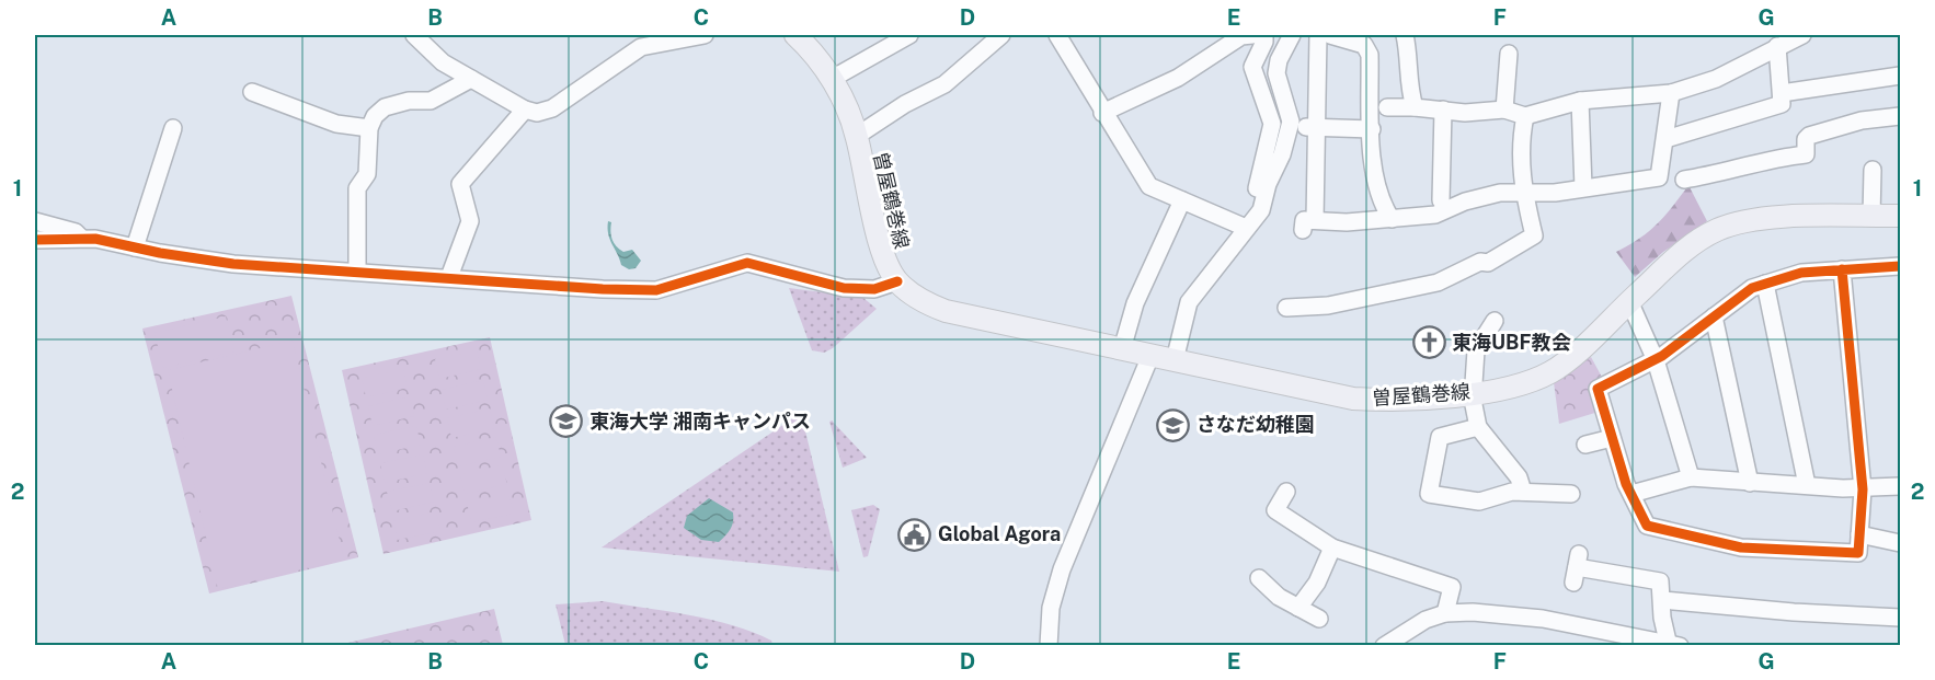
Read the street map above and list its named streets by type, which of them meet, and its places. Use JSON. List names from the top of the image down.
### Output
{
  "streets": {
    "main road": ["曽屋鶴巻線"]
  },
  "places": {
    "church": ["東海UBF教会"],
    "school or university": ["東海大学 湘南キャンパス", "さなだ幼稚園"],
    "public building": ["Global Agora"]
  },
  "grid": {
    "columns": [
      "A",
      "B",
      "C",
      "D",
      "E",
      "F",
      "G"
    ],
    "rows": ["1", "2"]
  }
}
